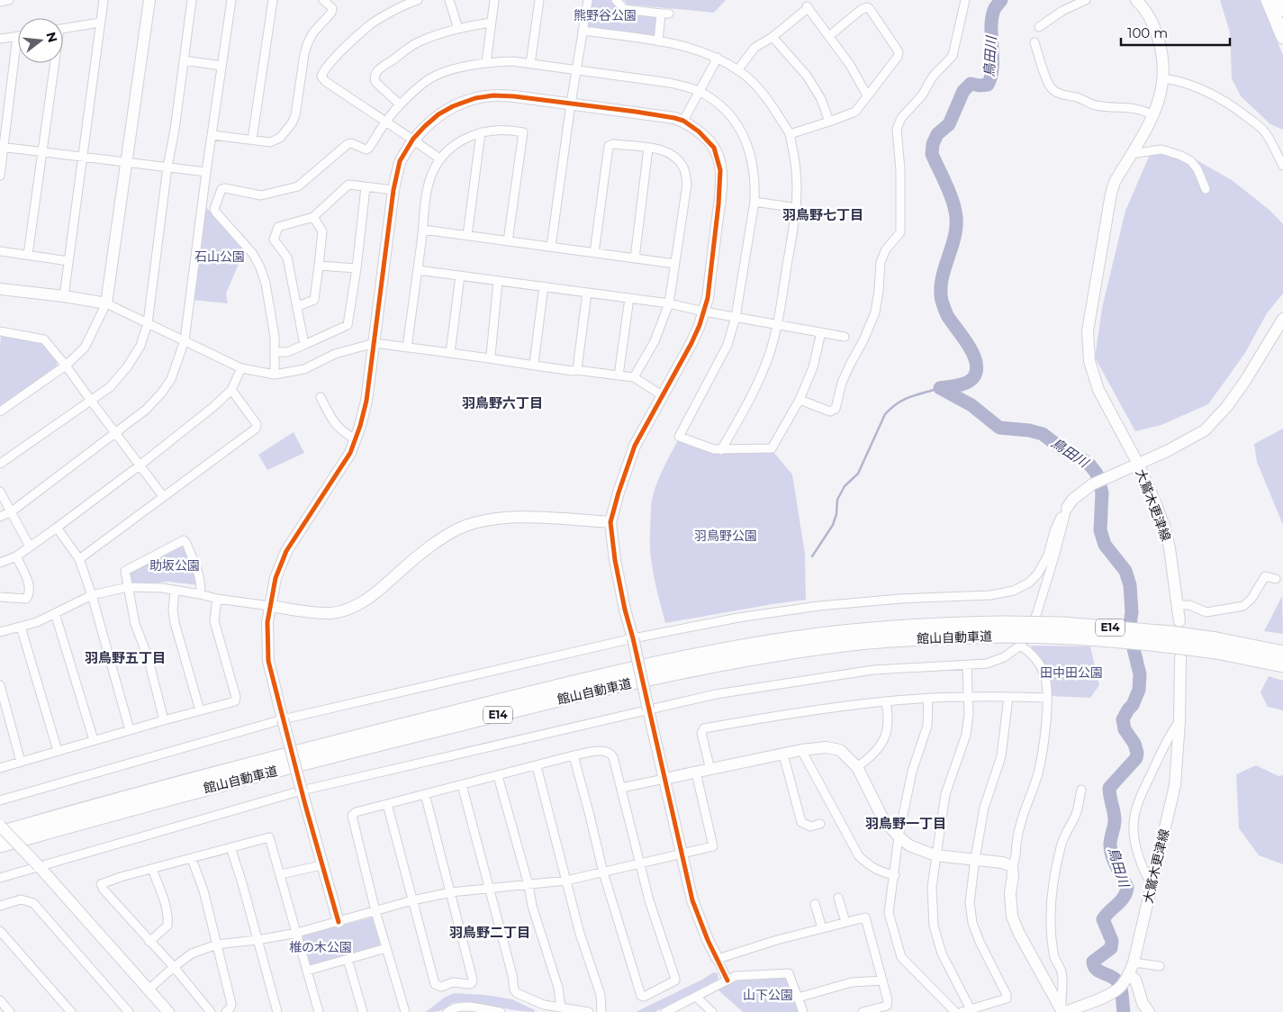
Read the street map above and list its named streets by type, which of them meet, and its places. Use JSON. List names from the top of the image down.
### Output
{
  "streets": {
    "highway": ["E14", "館山自動車道"],
    "street": ["大鷲木更津線"]
  },
  "districts": [
    "羽鳥野七丁目",
    "羽鳥野六丁目",
    "羽鳥野五丁目",
    "羽鳥野一丁目",
    "羽鳥野二丁目"
  ],
  "water": ["鳥田川"],
  "parks": [
    "熊野谷公園",
    "石山公園",
    "羽鳥野公園",
    "助坂公園",
    "田中田公園",
    "椎の木公園",
    "山下公園"
  ],
  "scale_bar": "100 m",
  "north": "right"
}
